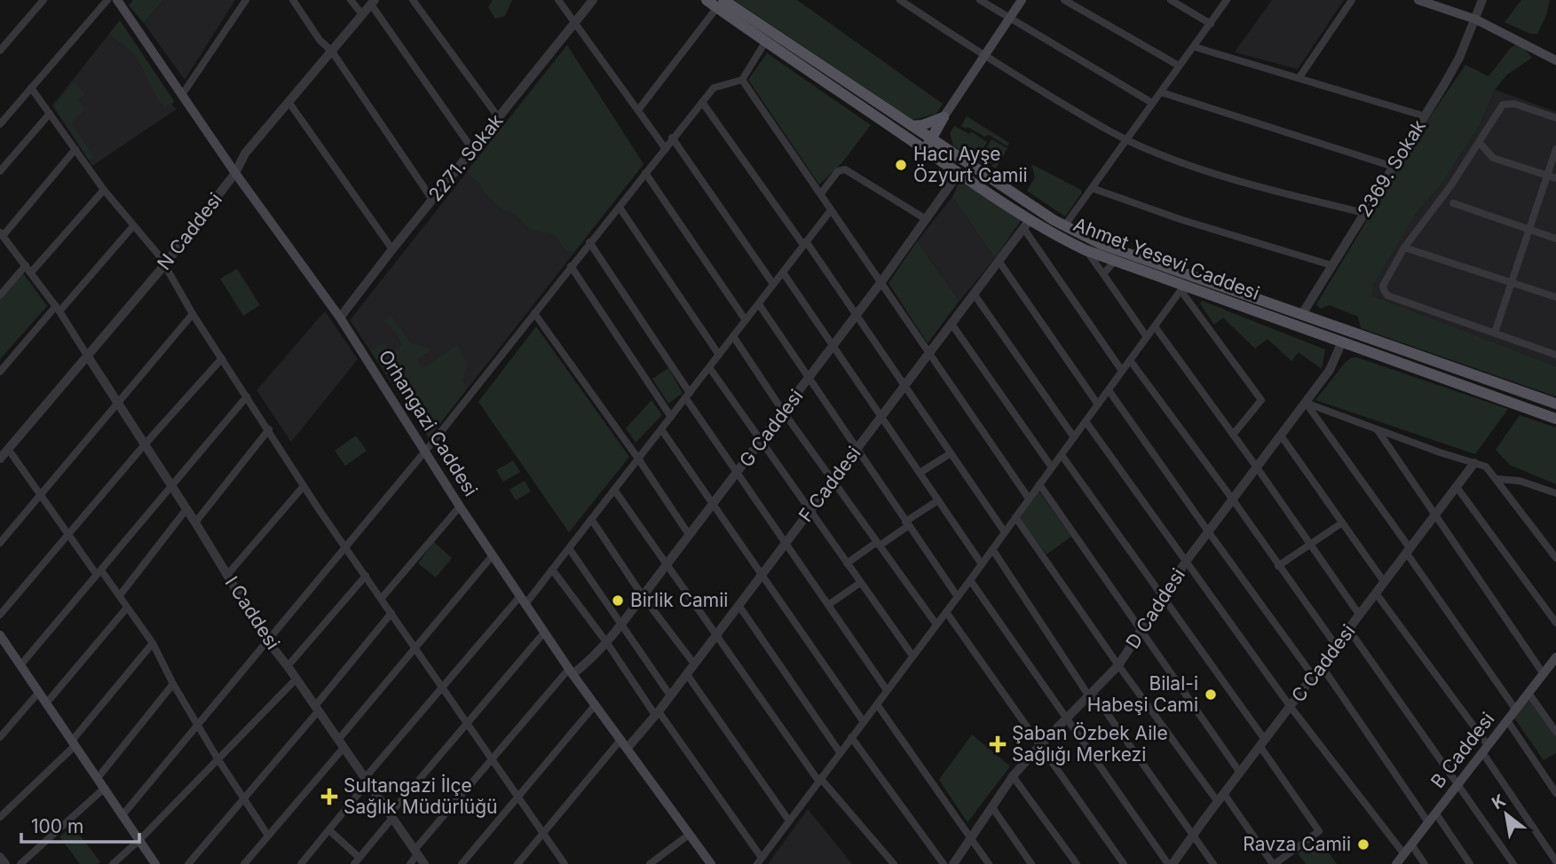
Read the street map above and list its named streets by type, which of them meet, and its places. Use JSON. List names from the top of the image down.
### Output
{
  "streets": {
    "main road": ["Ahmet Yesevi Caddesi", "Orhangazi Caddesi", "B Caddesi"],
    "street": [
      "2271. Sokak",
      "2369. Sokak",
      "N Caddesi",
      "G Caddesi",
      "F Caddesi",
      "D Caddesi",
      "I Caddesi",
      "C Caddesi"
    ]
  },
  "crossings": [
    ["2271. Sokak", "Orhangazi Caddesi"],
    ["2369. Sokak", "Ahmet Yesevi Caddesi"],
    ["N Caddesi", "Orhangazi Caddesi"],
    ["N Caddesi", "I Caddesi"],
    ["Ahmet Yesevi Caddesi", "G Caddesi"],
    ["Ahmet Yesevi Caddesi", "F Caddesi"],
    ["Ahmet Yesevi Caddesi", "D Caddesi"],
    ["Orhangazi Caddesi", "G Caddesi"],
    ["Orhangazi Caddesi", "F Caddesi"]
  ],
  "places": {
    "other": [
      "Hacı Ayşe Özyurt Camii",
      "Birlik Camii",
      "Bilal-i Habeşi Cami",
      "Ravza Camii"
    ],
    "health": ["Şaban Özbek Aile Sağlığı Merkezi", "Sultangazi İlçe Sağlık Müdürlüğü"]
  },
  "scale_bar": "100 m",
  "north": "top left"
}
